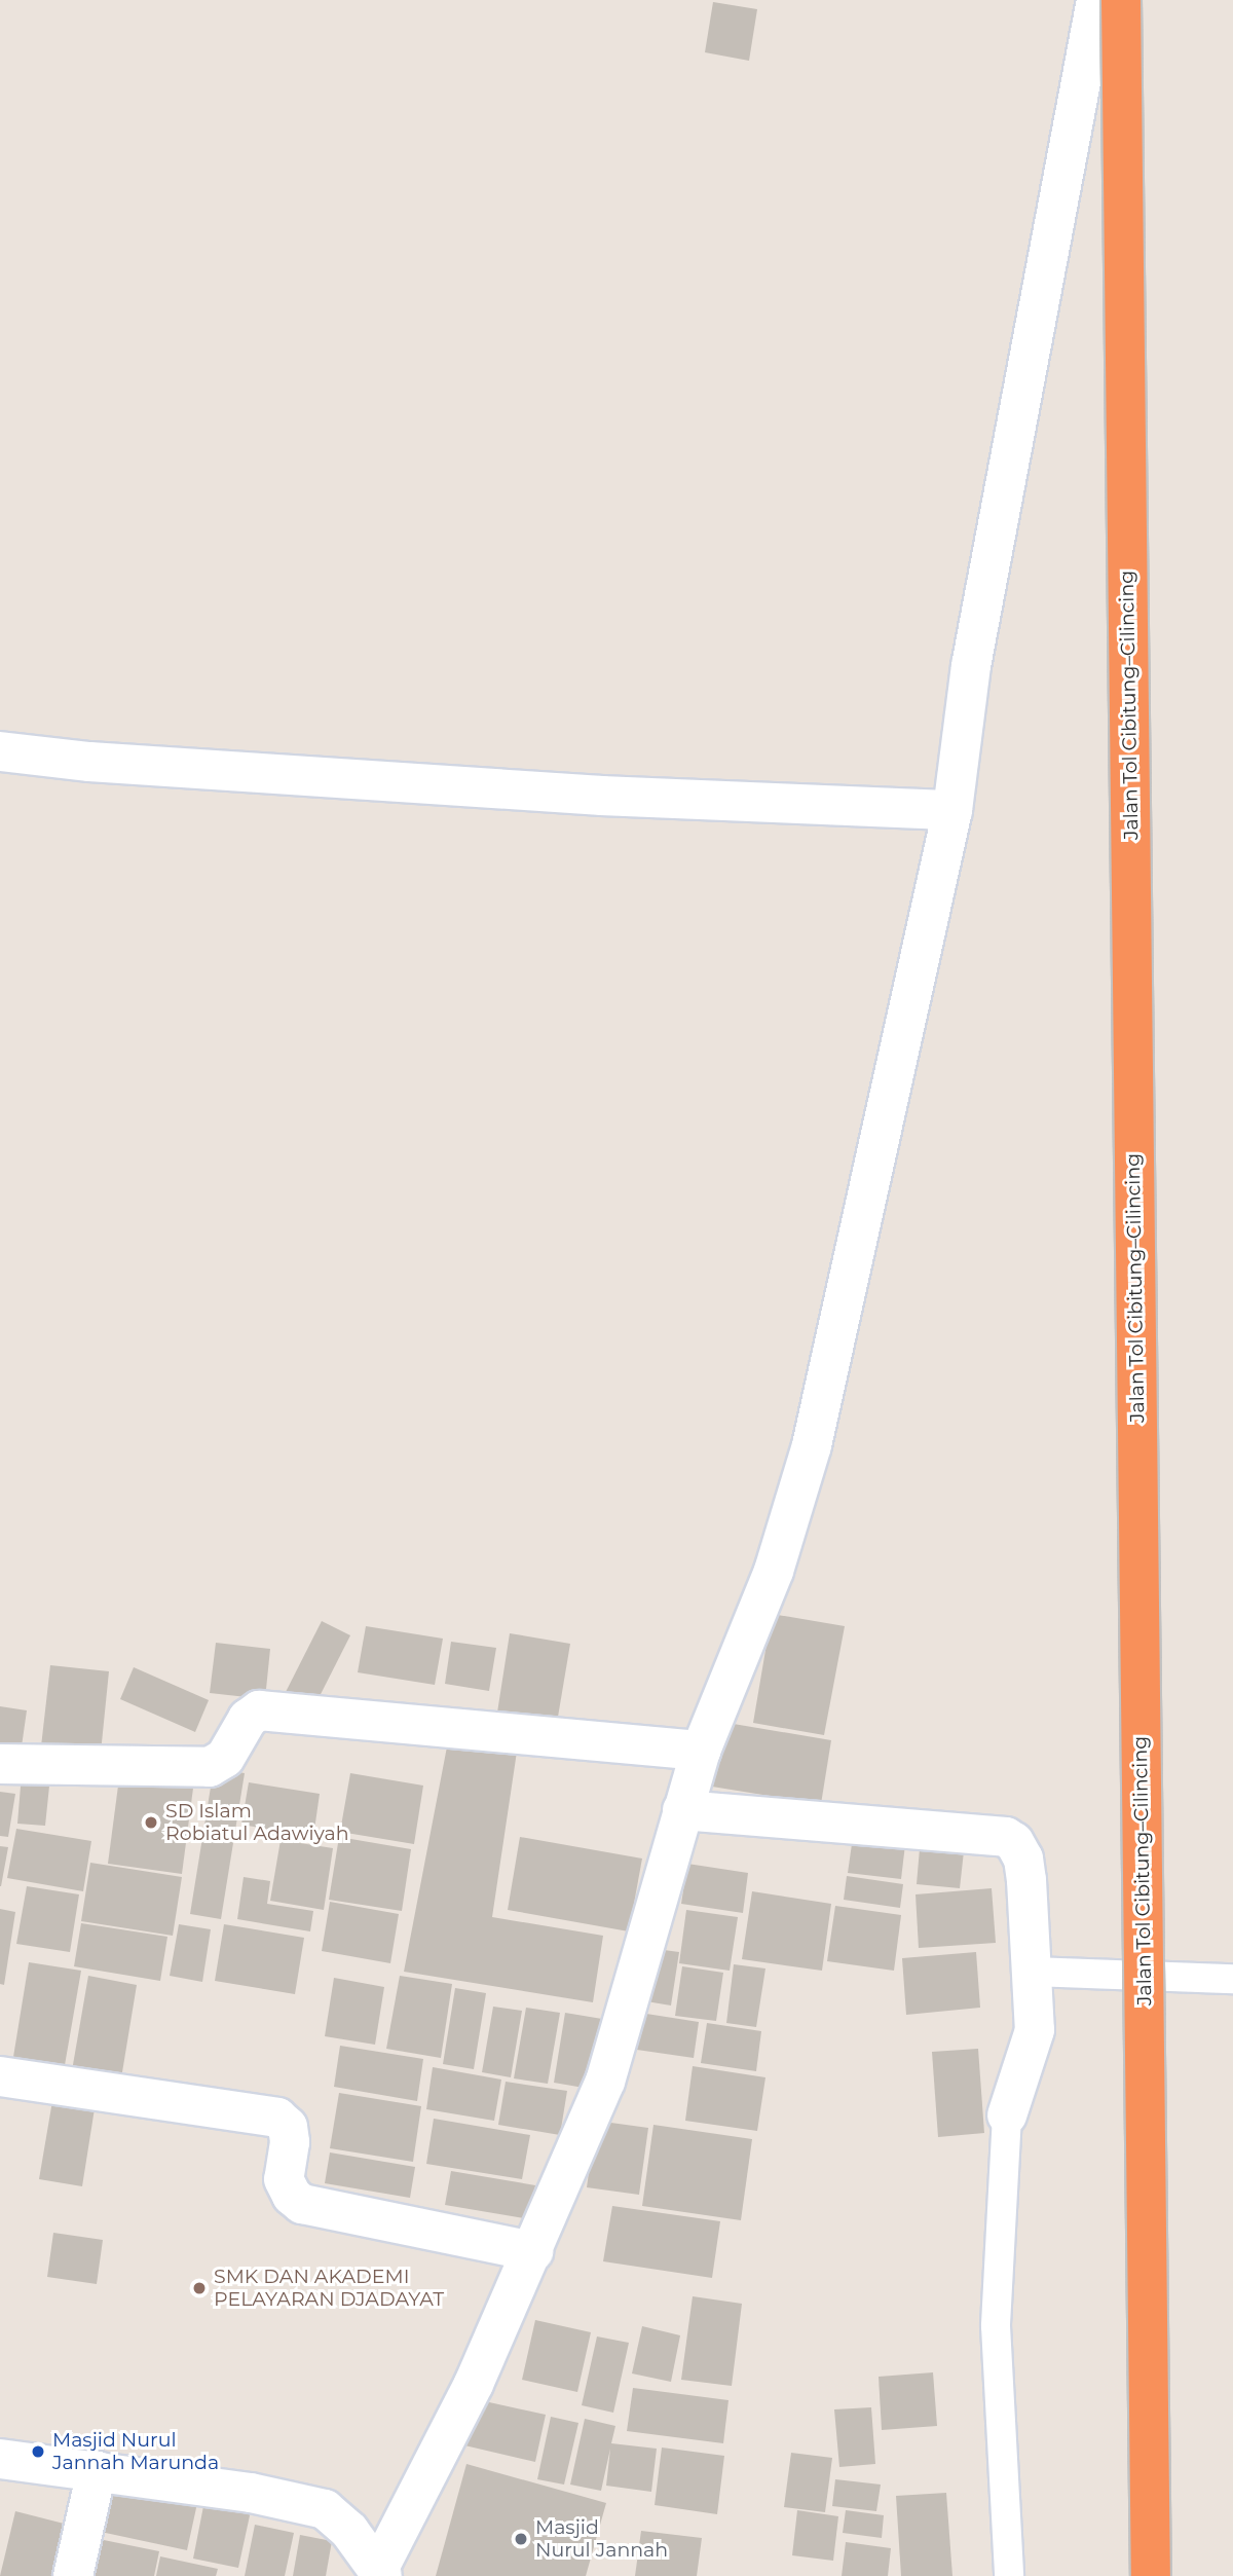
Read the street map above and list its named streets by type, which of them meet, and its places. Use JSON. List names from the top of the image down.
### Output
{
  "streets": {
    "highway": ["Jalan Tol Cibitung–Cilincing"]
  },
  "places": [
    "SD Islam Robiatul Adawiyah",
    "SMK DAN AKADEMI PELAYARAN DJADAYAT",
    "Masjid Nurul Jannah Marunda",
    "Masjid Nurul Jannah"
  ]
}
